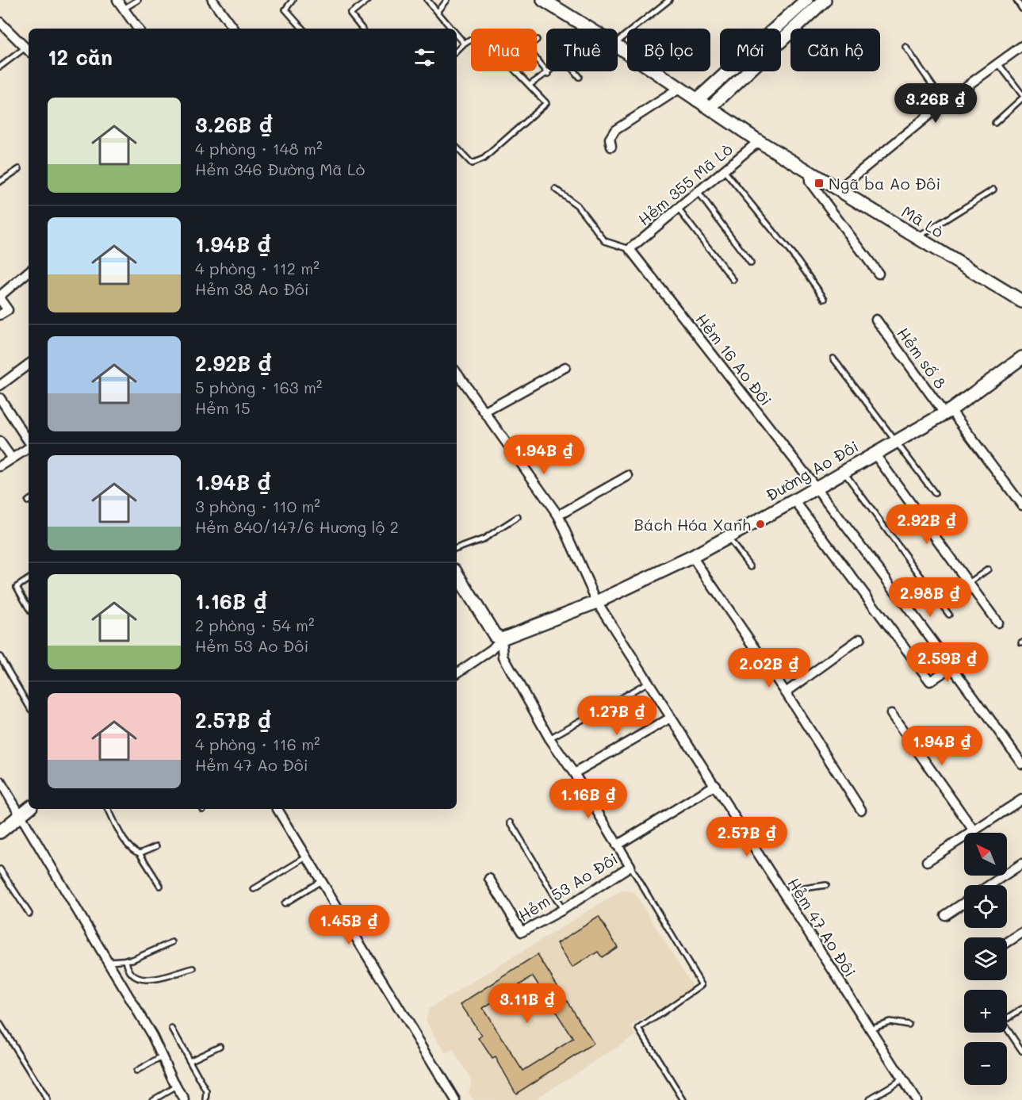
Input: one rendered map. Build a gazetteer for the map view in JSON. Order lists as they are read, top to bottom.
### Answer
{
  "streets": {
    "main road": ["Mã Lò", "Đường Ao Đôi"],
    "street": [
      "Hẻm 355 Mã Lò",
      "Hẻm số 8",
      "Hẻm 16 Ao Đôi",
      "Hẻm 53 Ao Đôi",
      "Hẻm 47 Ao Đôi"
    ]
  },
  "crossings": [
    ["Hẻm 355 Mã Lò", "Mã Lò"],
    ["Hẻm 355 Mã Lò", "Hẻm 16 Ao Đôi"],
    ["Hẻm số 8", "Đường Ao Đôi"],
    ["Hẻm 16 Ao Đôi", "Đường Ao Đôi"],
    ["Đường Ao Đôi", "Hẻm 53 Ao Đôi"],
    ["Đường Ao Đôi", "Hẻm 47 Ao Đôi"]
  ],
  "places": {
    "transit": ["Ngã ba Ao Đôi"],
    "other": ["Bách Hóa Xanh"]
  },
  "north": "top left",
  "page": {
    "chip": [
      "Mua",
      "Thuê",
      "Bộ lọc",
      "Mới",
      "Căn hộ"
    ],
    "heading": "12 căn",
    "price": [
      "3.26B ₫",
      "1.94B ₫",
      "2.92B ₫",
      "2.98B ₫",
      "2.59B ₫",
      "2.02B ₫",
      "1.27B ₫",
      "1.94B ₫",
      "1.16B ₫",
      "2.57B ₫",
      "1.45B ₫",
      "3.11B ₫"
    ],
    "list": [
      {
        "name": "3.26B ₫",
        "note": "4 phòng · 148 m² · Hẻm 346 Đường Mã Lò"
      },
      {
        "name": "1.94B ₫",
        "note": "4 phòng · 112 m² · Hẻm 38 Ao Đôi"
      },
      {
        "name": "2.92B ₫",
        "note": "5 phòng · 163 m² · Hẻm 15"
      },
      {
        "name": "1.94B ₫",
        "note": "3 phòng · 110 m² · Hẻm 840/147/6 Hương lộ 2"
      },
      {
        "name": "1.16B ₫",
        "note": "2 phòng · 54 m² · Hẻm 53 Ao Đôi"
      },
      {
        "name": "2.57B ₫",
        "note": "4 phòng · 116 m² · Hẻm 47 Ao Đôi"
      }
    ],
    "map_buttons": ["+", "−"]
  }
}
